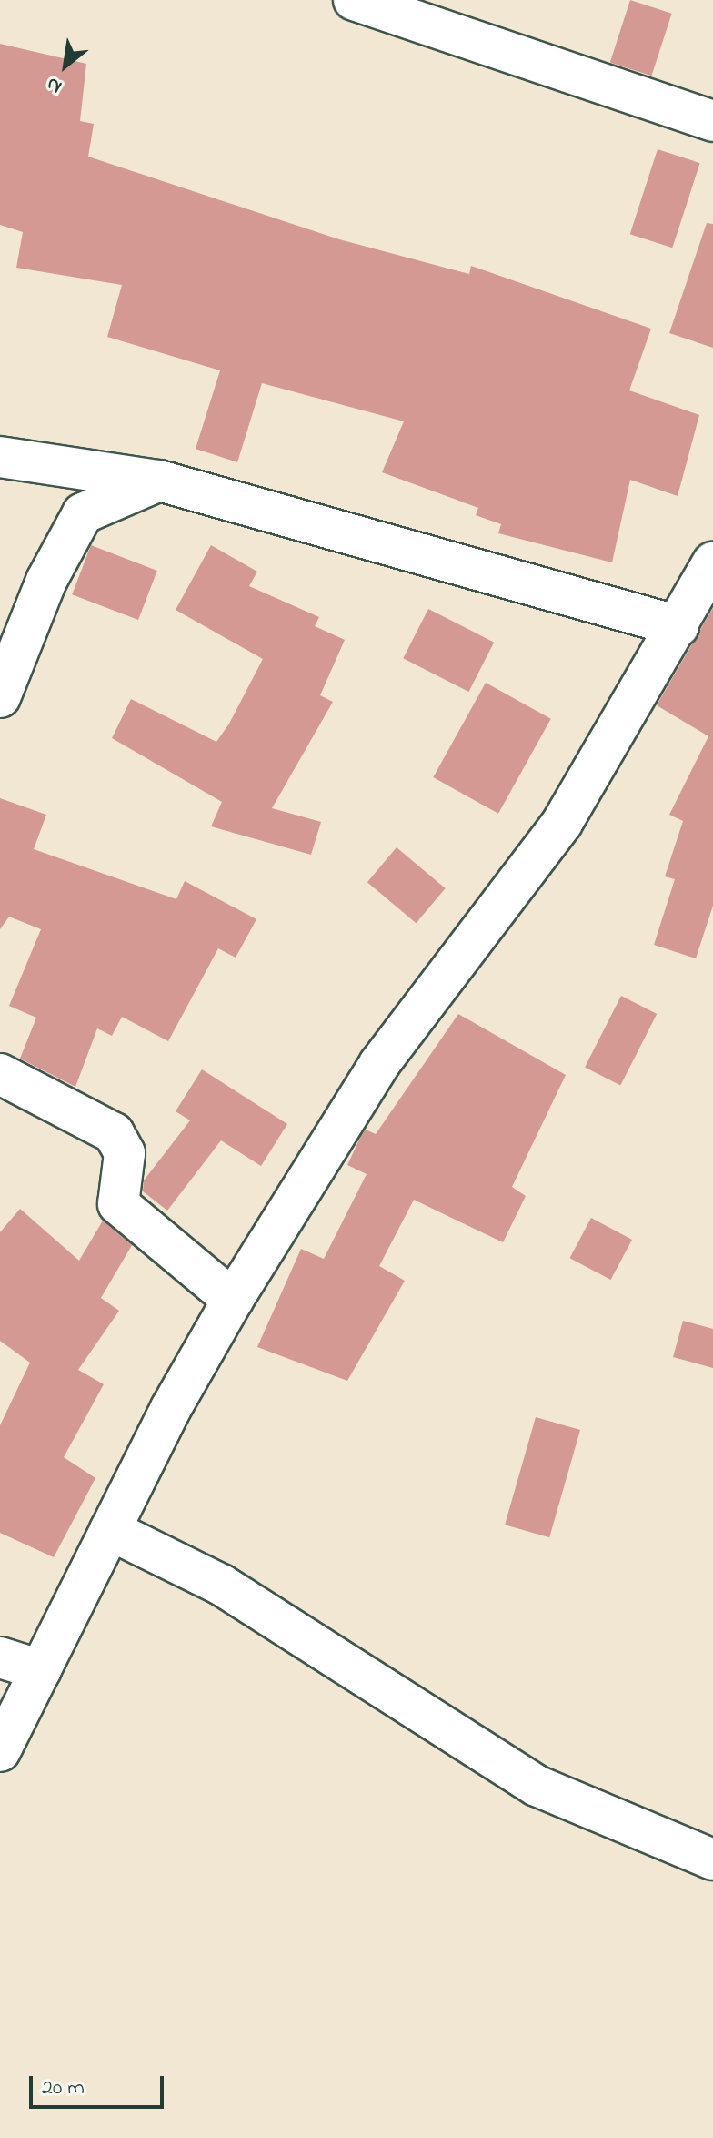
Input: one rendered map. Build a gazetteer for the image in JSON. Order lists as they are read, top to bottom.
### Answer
{
  "scale_bar": "20 m",
  "north": "bottom left"
}
